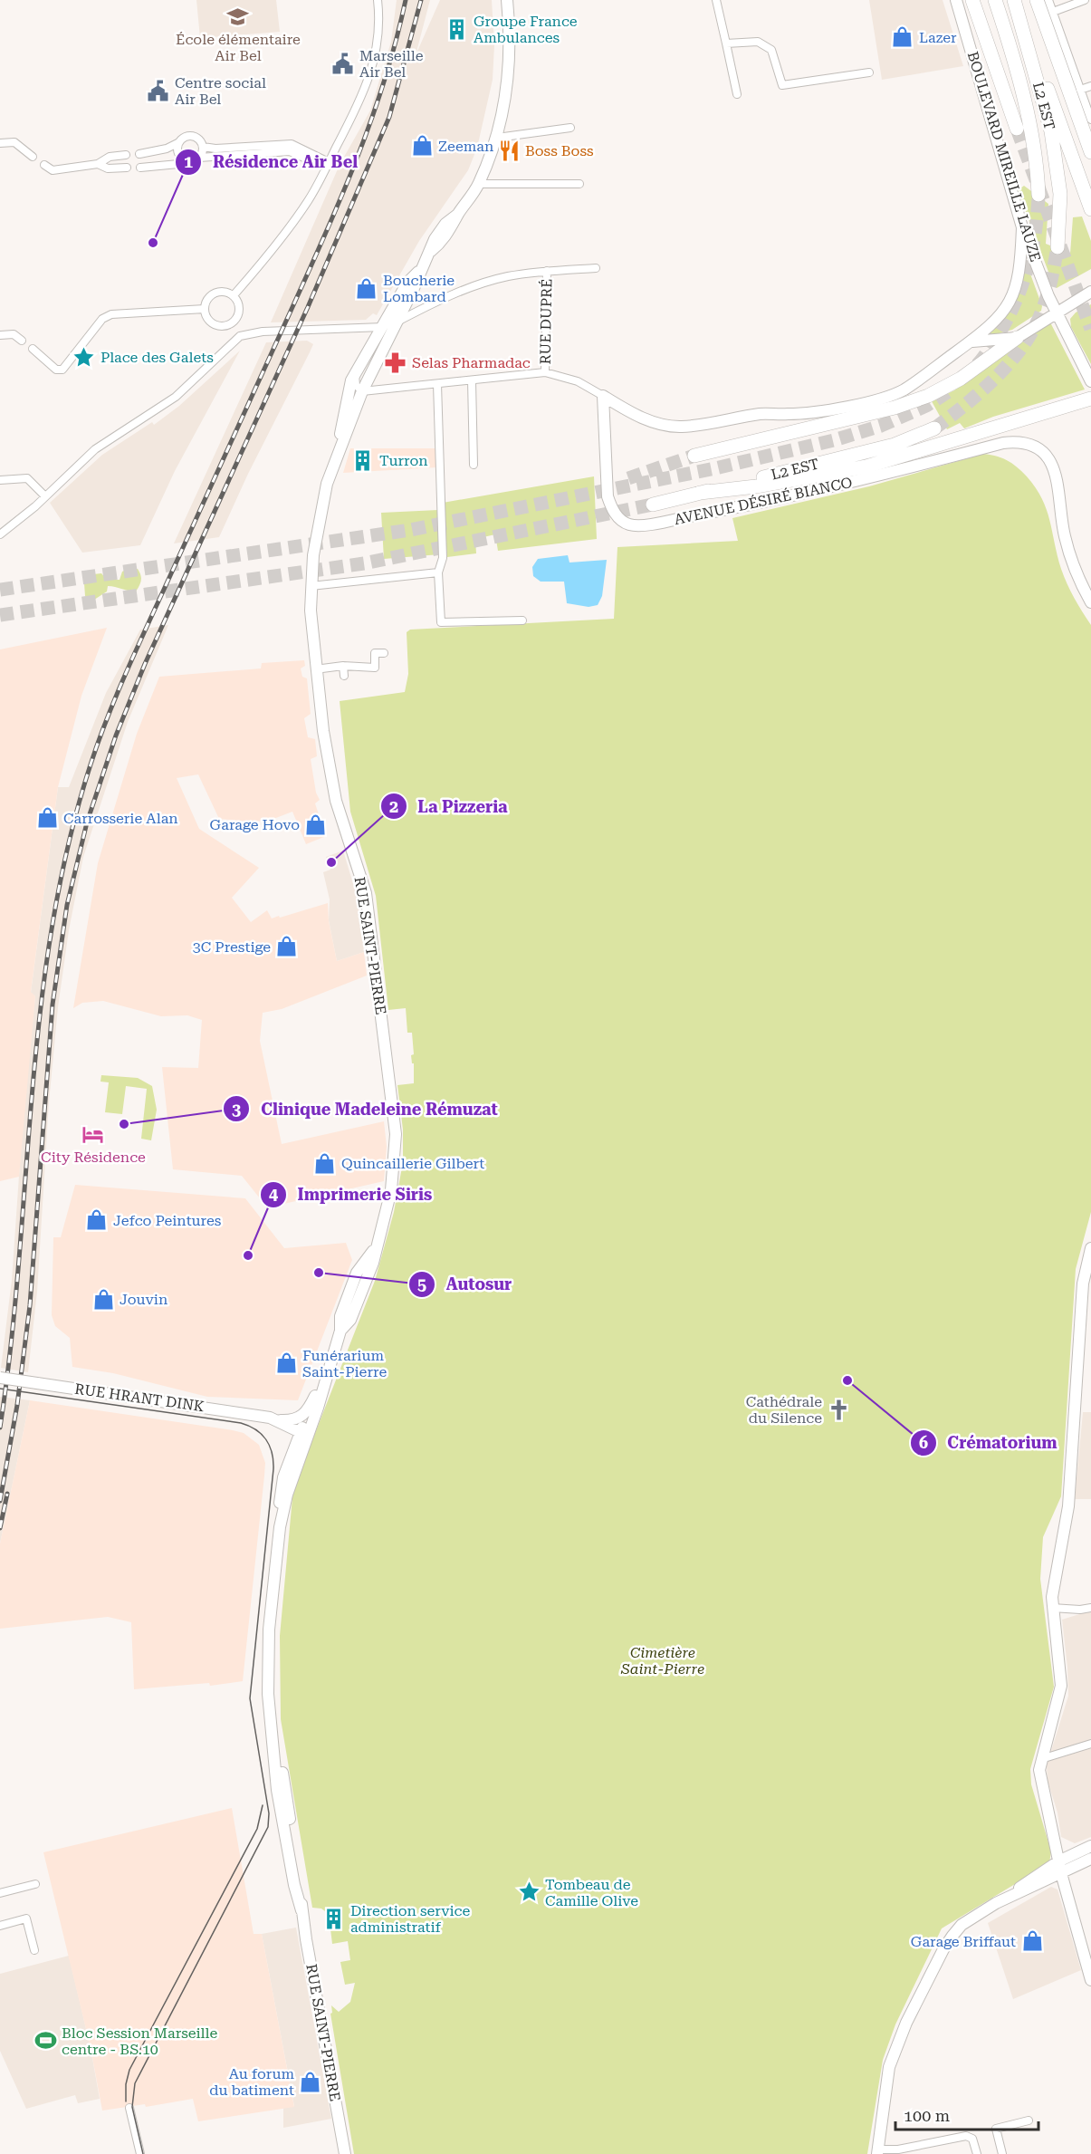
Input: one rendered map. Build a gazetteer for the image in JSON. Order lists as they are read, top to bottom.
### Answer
{
  "streets": {
    "highway": ["L2 EST"],
    "main road": [
      "BOULEVARD MIREILLE LAUZE",
      "AVENUE DÉSIRÉ BIANCO",
      "RUE SAINT-PIERRE",
      "RUE HRANT DINK"
    ],
    "street": ["RUE DUPRÉ"]
  },
  "crossings": [
    ["RUE SAINT-PIERRE", "RUE HRANT DINK"]
  ],
  "parks": ["Cimetière Saint-Pierre"],
  "places": {
    "school or university": ["École élémentaire Air Bel"],
    "building": ["Groupe France Ambulances", "Turron", "Direction service administratif"],
    "shop": [
      "Lazer",
      "Zeeman",
      "Boucherie Lombard",
      "Carrosserie Alan",
      "Garage Hovo",
      "3C Prestige",
      "Quincaillerie Gilbert",
      "Jefco Peintures",
      "Jouvin",
      "Funérarium Saint-Pierre",
      "Garage Briffaut",
      "Au forum du batiment"
    ],
    "public building": ["Marseille Air Bel", "Centre social Air Bel"],
    "restaurant": ["Boss Boss"],
    "other": [
      "Résidence Air Bel",
      "La Pizzeria",
      "Clinique Madeleine Rémuzat",
      "Imprimerie Siris",
      "Autosur",
      "Crématorium"
    ],
    "place": ["Place des Galets", "Tombeau de Camille Olive"],
    "pharmacy": ["Selas Pharmadac"],
    "hotel": ["City Résidence"],
    "church": ["Cathédrale du Silence"],
    "sports": ["Bloc Session Marseille centre - BS.10"]
  },
  "scale_bar": "100 m"
}
